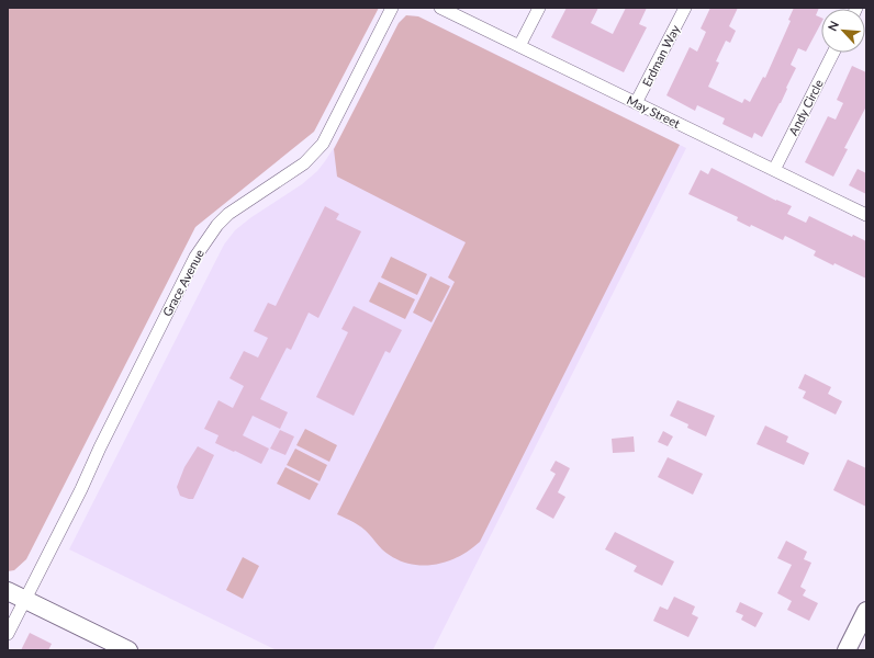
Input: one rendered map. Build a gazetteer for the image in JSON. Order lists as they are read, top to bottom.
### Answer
{
  "streets": {
    "street": [
      "Erdman Way",
      "Andy Circle",
      "May Street",
      "Grace Avenue"
    ]
  },
  "crossings": [
    ["Erdman Way", "May Street"],
    ["Andy Circle", "May Street"]
  ],
  "north": "top left"
}
